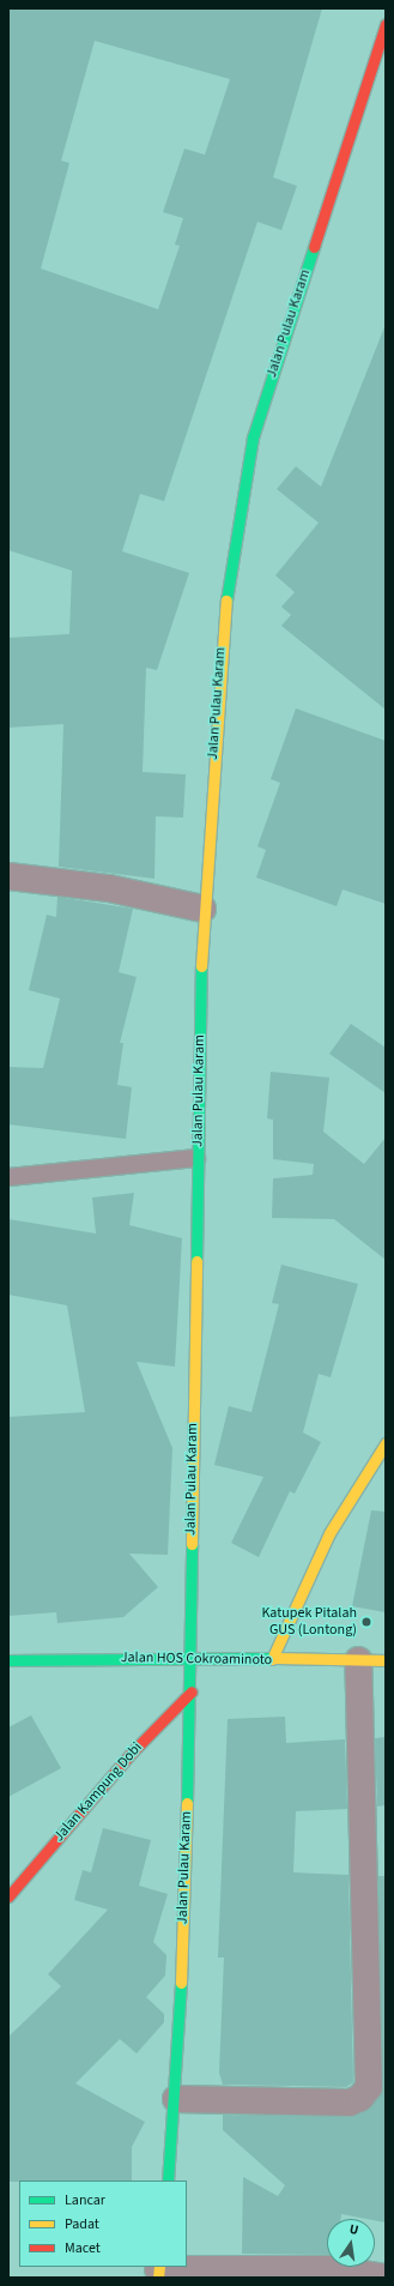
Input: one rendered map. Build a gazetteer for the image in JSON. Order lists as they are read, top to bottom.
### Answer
{
  "streets": {
    "street": ["Jalan Pulau Karam", "Jalan HOS Cokroaminoto", "Jalan Kampung Dobi"]
  },
  "crossings": [
    ["Jalan Pulau Karam", "Jalan HOS Cokroaminoto"],
    ["Jalan Pulau Karam", "Jalan Kampung Dobi"]
  ],
  "places": ["Katupek Pitalah GUS (Lontong)"],
  "legend": ["Lancar", "Padat", "Macet"],
  "north": "top"
}
